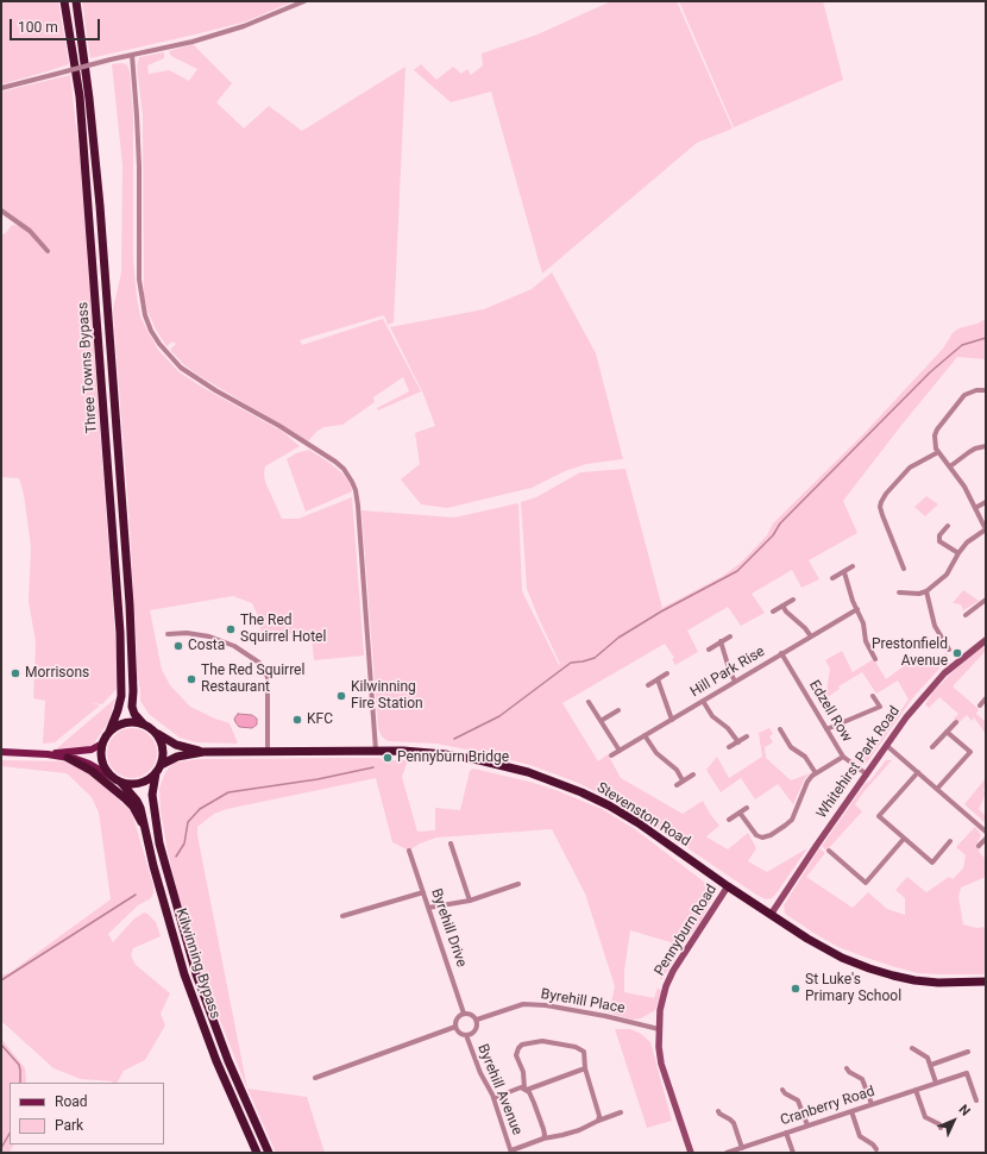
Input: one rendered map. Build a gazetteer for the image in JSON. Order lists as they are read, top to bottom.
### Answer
{
  "streets": {
    "highway": ["Three Towns Bypass", "Stevenston Road", "Kilwinning Bypass"],
    "street": [
      "Hill Park Rise",
      "Edzell Row",
      "Whitehirst Park Road",
      "Byrehill Drive",
      "Pennyburn Road",
      "Byrehill Place",
      "Byrehill Avenue",
      "Cranberry Road"
    ]
  },
  "crossings": [
    ["Three Towns Bypass", "Kilwinning Bypass"],
    ["Hill Park Rise", "Edzell Row"],
    ["Edzell Row", "Whitehirst Park Road"],
    ["Whitehirst Park Road", "Stevenston Road"],
    ["Stevenston Road", "Pennyburn Road"],
    ["Byrehill Drive", "Byrehill Place"],
    ["Byrehill Drive", "Byrehill Avenue"],
    ["Pennyburn Road", "Byrehill Place"],
    ["Byrehill Place", "Byrehill Avenue"]
  ],
  "places": [
    "The Red Squirrel Hotel",
    "Costa",
    "Prestonfield Avenue",
    "Morrisons",
    "The Red Squirrel Restaurant",
    "Kilwinning Fire Station",
    "KFC",
    "Pennyburn Bridge",
    "St Luke's Primary School"
  ],
  "legend": ["Road", "Park"],
  "scale_bar": "100 m",
  "north": "top right"
}
